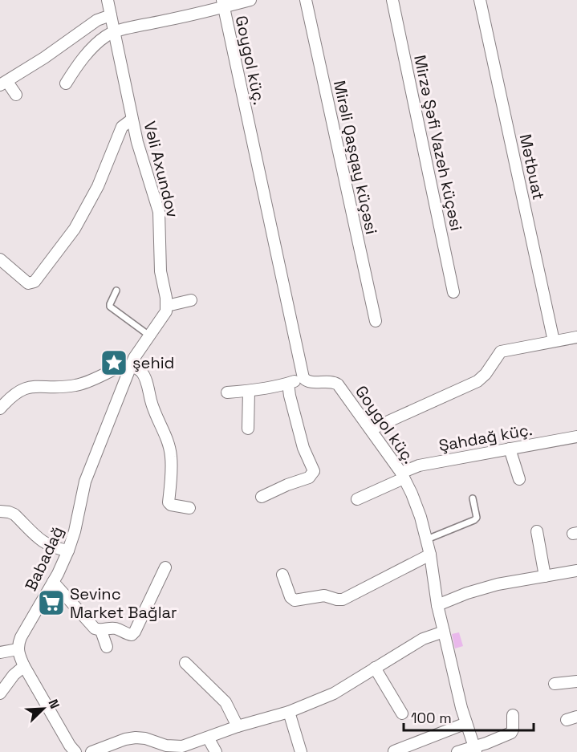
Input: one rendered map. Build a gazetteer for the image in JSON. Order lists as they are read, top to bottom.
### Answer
{
  "streets": {
    "street": [
      "Goygol küç.",
      "Mirzə Şəfi Vazeh küçəsi",
      "Mirəli Qaşqay küçəsi",
      "Mətbuat",
      "Vəli Axundov",
      "Şahdağ küç.",
      "Babadağ"
    ]
  },
  "crossings": [
    ["Goygol küç.", "Şahdağ küç."]
  ],
  "places": {
    "place": ["şehid"],
    "supermarket": ["Sevinc Market Bağlar"]
  },
  "scale_bar": "100 m",
  "north": "top right"
}
